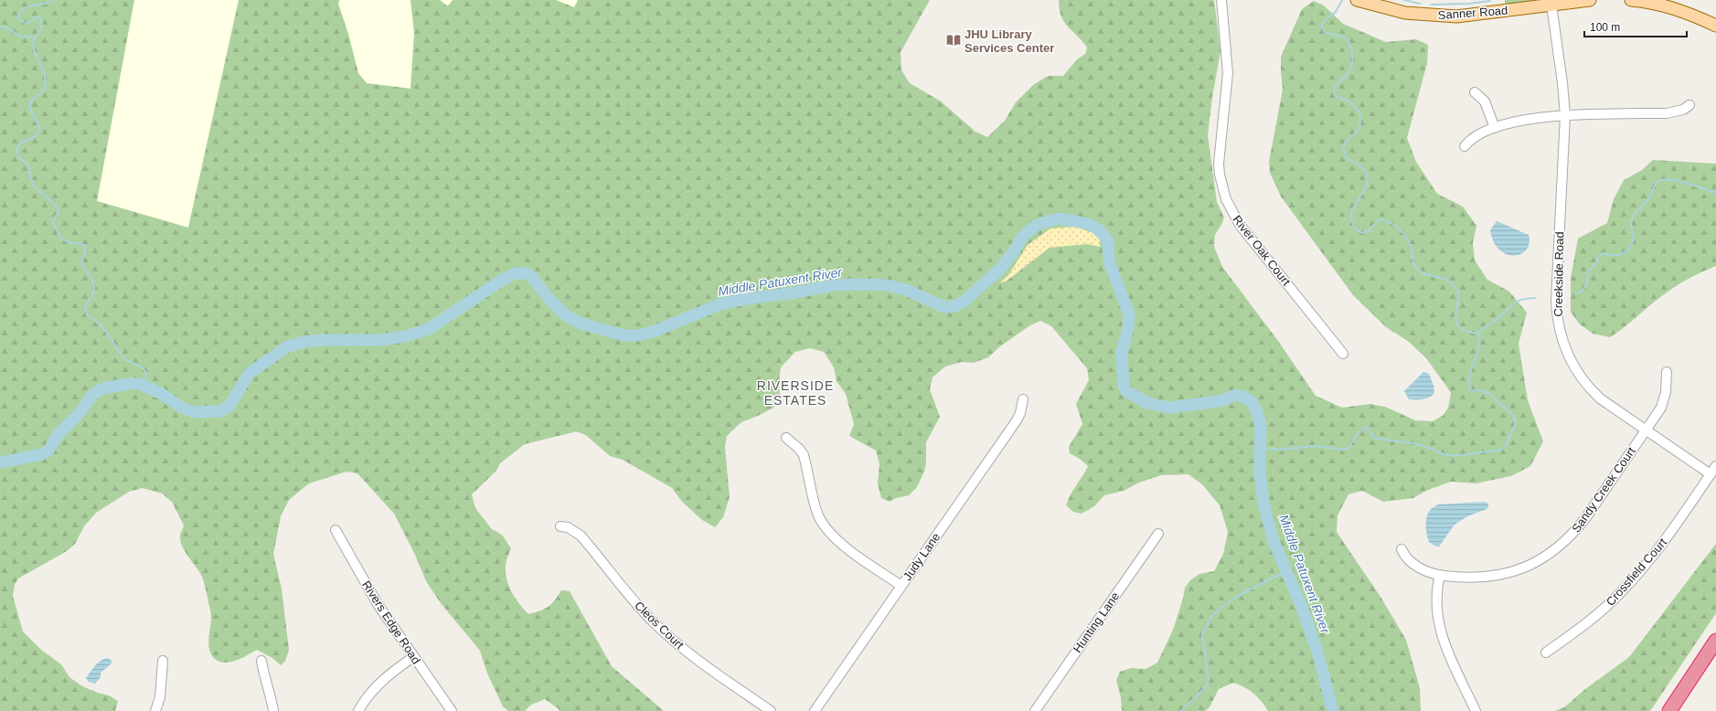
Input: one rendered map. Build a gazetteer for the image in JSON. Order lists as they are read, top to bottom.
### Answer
{
  "streets": {
    "main road": ["Sanner Road"],
    "street": [
      "River Oak Court",
      "Creekside Road",
      "Sandy Creek Court",
      "Judy Lane",
      "Crossfield Court",
      "Rivers Edge Road",
      "Hunting Lane",
      "Cleos Court"
    ]
  },
  "crossings": [
    ["Sanner Road", "Creekside Road"],
    ["Creekside Road", "Sandy Creek Court"],
    ["Creekside Road", "Crossfield Court"]
  ],
  "districts": ["RIVERSIDE ESTATES"],
  "water": ["Middle Patuxent River"],
  "places": {
    "library": ["JHU Library Services Center"]
  },
  "scale_bar": "100 m"
}
